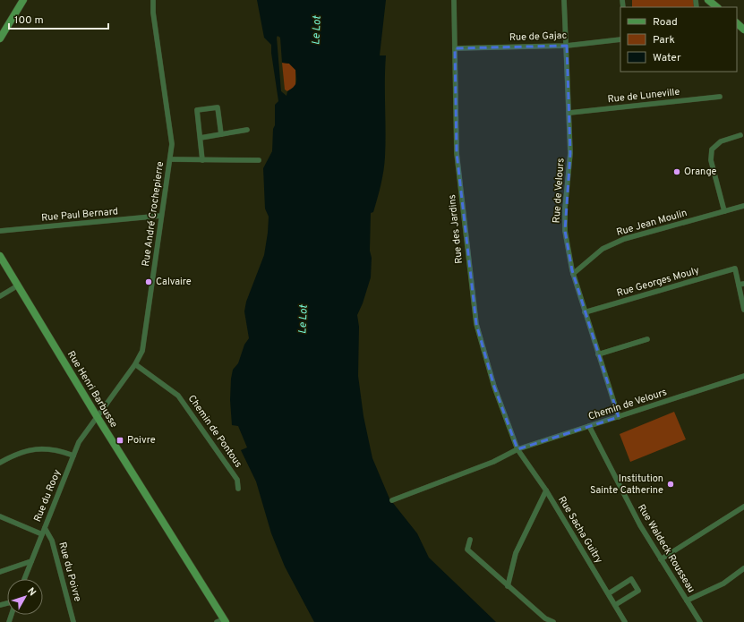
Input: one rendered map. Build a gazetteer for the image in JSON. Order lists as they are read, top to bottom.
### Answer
{
  "streets": {
    "main road": ["Rue Henri Barbusse"],
    "street": [
      "Rue de Gajac",
      "Rue de Luneville",
      "Rue de Velours",
      "Rue André Crochepierre",
      "Rue Paul Bernard",
      "Rue Jean Moulin",
      "Rue des Jardins",
      "Rue Georges Mouly",
      "Chemin de Velours",
      "Chemin de Pontous",
      "Rue du Rooy",
      "Rue Sacha Guitry",
      "Rue Waldeck Rousseau",
      "Rue du Poivre"
    ]
  },
  "crossings": [
    ["Rue de Gajac", "Rue de Velours"],
    ["Rue de Gajac", "Rue des Jardins"],
    ["Rue de Luneville", "Rue de Velours"],
    ["Rue de Velours", "Rue Jean Moulin"],
    ["Rue de Velours", "Rue Georges Mouly"],
    ["Rue de Velours", "Chemin de Velours"],
    ["Rue André Crochepierre", "Rue Paul Bernard"],
    ["Rue André Crochepierre", "Rue Henri Barbusse"],
    ["Rue André Crochepierre", "Chemin de Pontous"],
    ["Rue André Crochepierre", "Rue du Rooy"],
    ["Rue des Jardins", "Chemin de Velours"],
    ["Rue des Jardins", "Rue Sacha Guitry"],
    ["Rue Henri Barbusse", "Rue du Rooy"],
    ["Chemin de Velours", "Rue Sacha Guitry"],
    ["Chemin de Velours", "Rue Waldeck Rousseau"],
    ["Rue du Rooy", "Rue du Poivre"]
  ],
  "water": ["Le Lot"],
  "places": {
    "other": ["Orange", "Calvaire", "Institution Sainte Catherine"],
    "transit": ["Poivre"]
  },
  "legend": ["Road", "Park", "Water"],
  "scale_bar": "100 m",
  "north": "top right"
}
